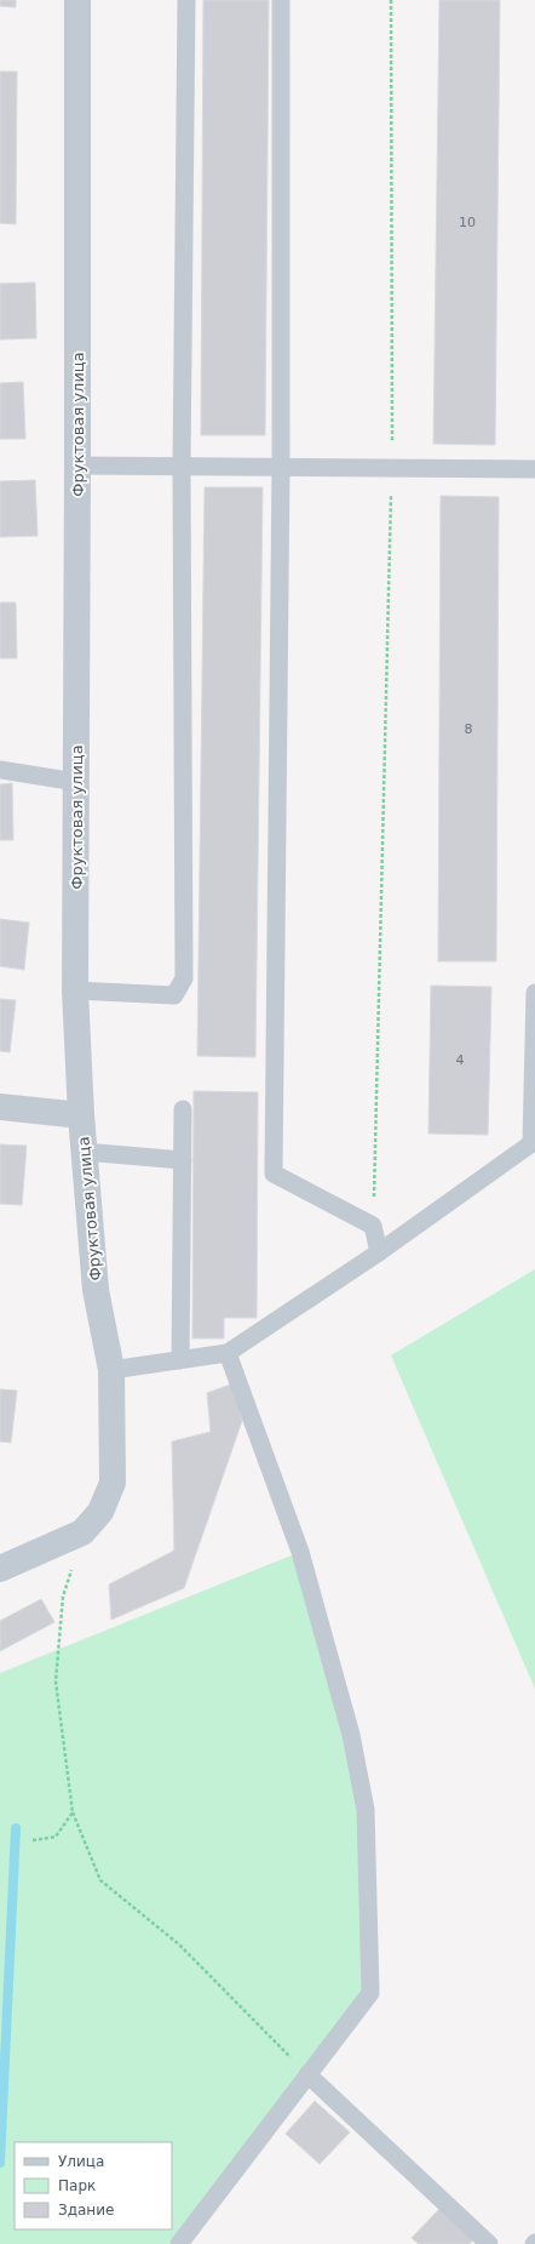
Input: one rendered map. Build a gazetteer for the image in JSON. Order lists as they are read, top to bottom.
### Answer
{
  "streets": {
    "street": ["Фруктовая улица"]
  },
  "house_numbers": ["10", "8", "4"],
  "legend": ["Улица", "Парк", "Здание"]
}
